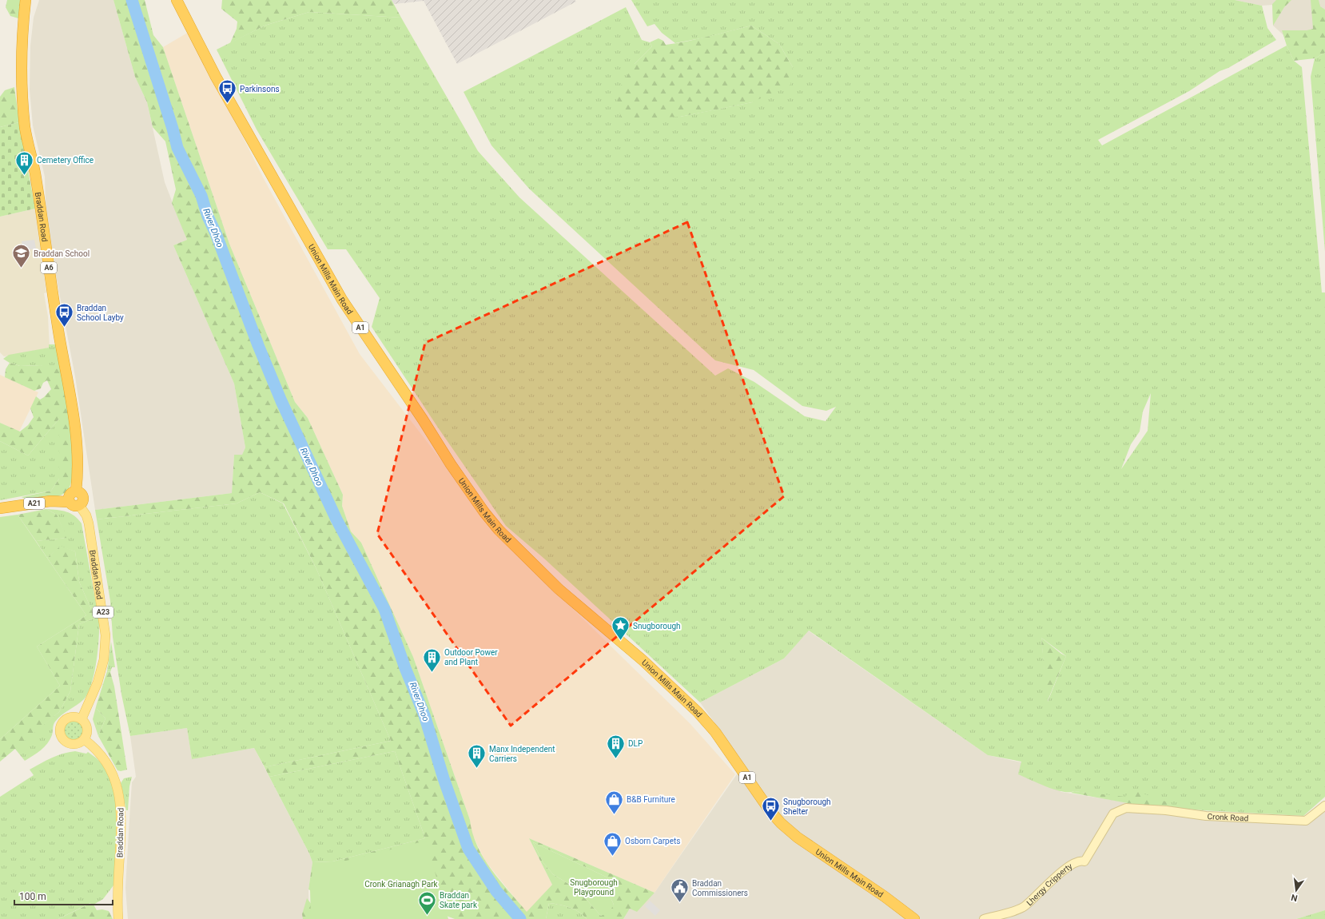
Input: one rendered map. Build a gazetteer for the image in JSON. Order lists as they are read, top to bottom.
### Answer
{
  "streets": {
    "highway": [
      "Braddan Road",
      "A6",
      "Union Mills Main Road",
      "A1",
      "A21"
    ],
    "main road": ["A23", "Cronk Road", "Lhergy Cripperty"]
  },
  "crossings": [
    ["Braddan Road", "A21"],
    ["Cronk Road", "Lhergy Cripperty"]
  ],
  "water": ["River Dhoo"],
  "parks": ["Snugborough Playground", "Cronk Grianagh Park"],
  "places": {
    "bus stop": ["Parkinsons", "Braddan School Layby", "Snugborough Shelter"],
    "building": [
      "Cemetery Office",
      "Outdoor Power and Plant",
      "DLP",
      "Manx Independent Carriers"
    ],
    "school or university": ["Braddan School"],
    "place": ["Snugborough"],
    "shop": ["B&B Furniture", "Osborn Carpets"],
    "public building": ["Braddan Commissioners"],
    "sports": ["Braddan Skate park"]
  },
  "scale_bar": "100 m",
  "north": "bottom"
}
